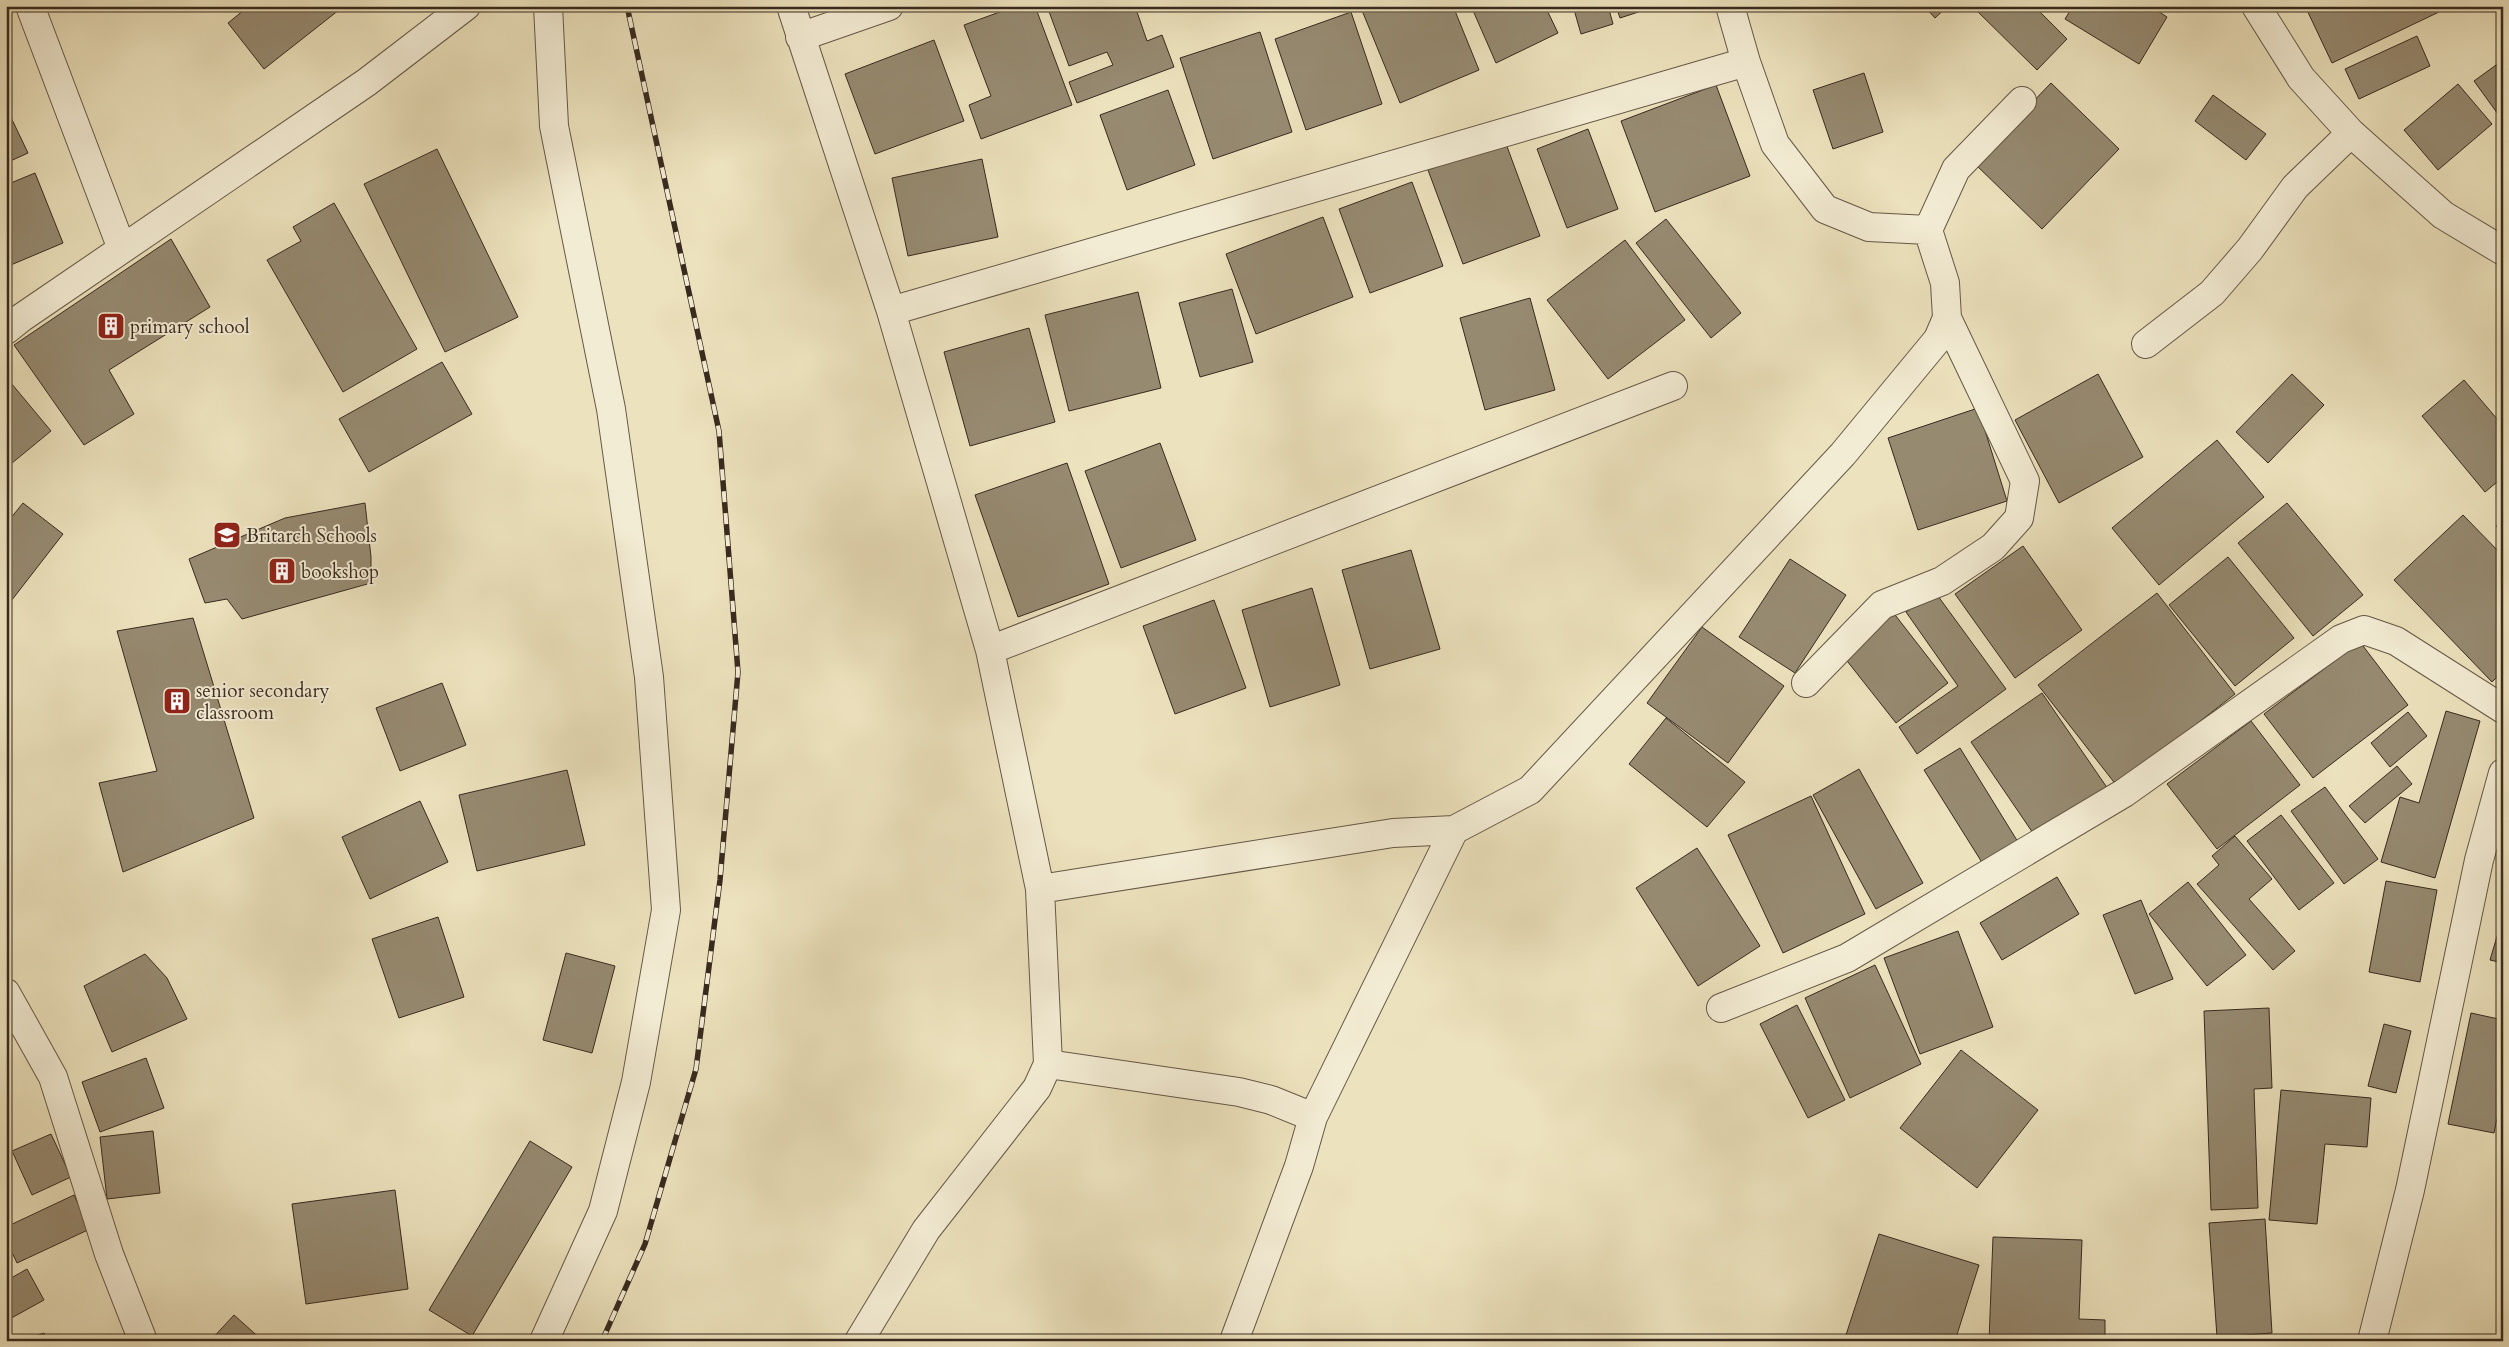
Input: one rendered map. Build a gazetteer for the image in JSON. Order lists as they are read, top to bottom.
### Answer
{
  "places": {
    "building": ["primary school", "bookshop", "senior secondary classroom"],
    "school or university": ["Britarch Schools"]
  }
}
